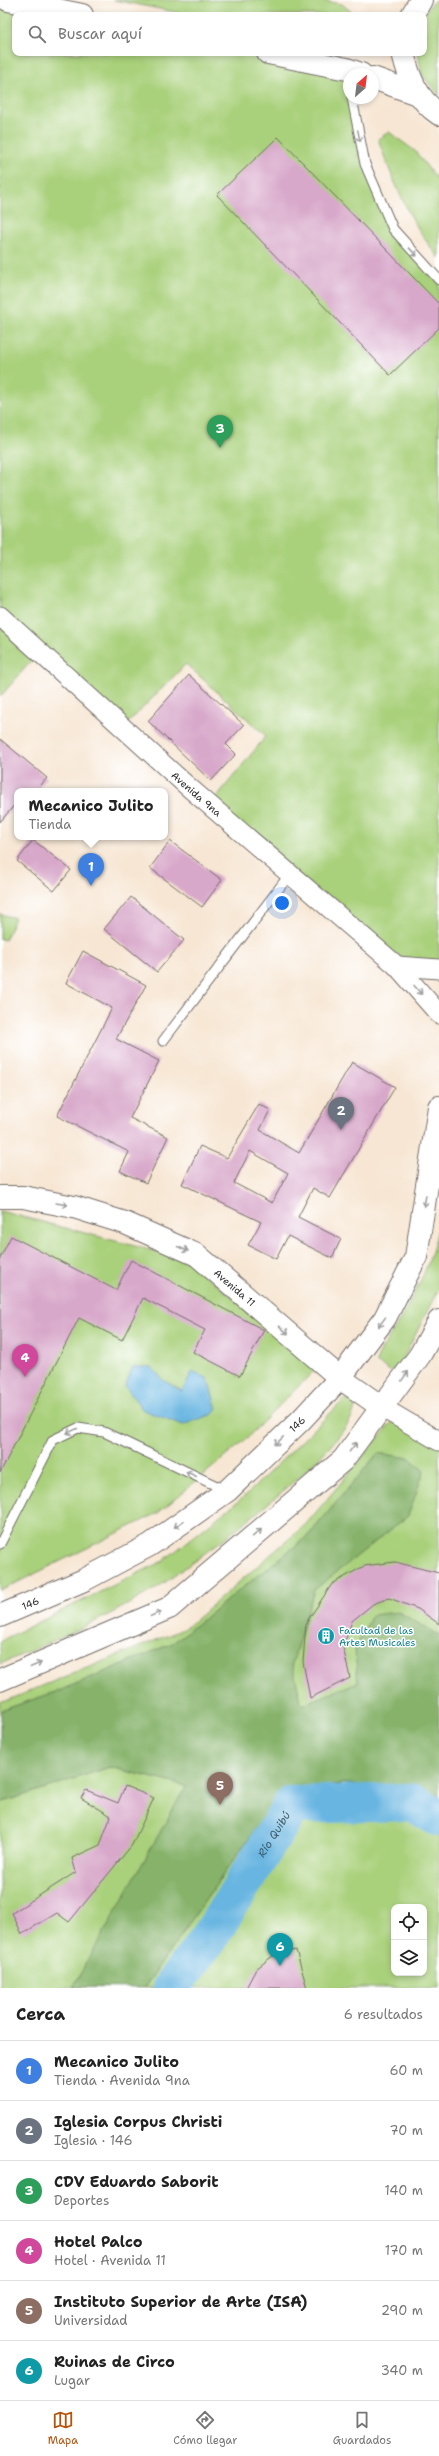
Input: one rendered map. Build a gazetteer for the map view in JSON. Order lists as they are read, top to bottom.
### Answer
{
  "streets": {
    "main road": ["Avenida 11", "146"],
    "street": ["Avenida 9na"]
  },
  "crossings": [
    ["Avenida 11", "146"]
  ],
  "one_way": ["Avenida 11"],
  "water": ["Río Quibú"],
  "places": {
    "building": ["Facultad de las Artes Musicales"]
  },
  "north": "top right",
  "page": {
    "search": "Buscar aquí",
    "pins": [
      "3",
      "1",
      "2",
      "4",
      "5",
      "6"
    ],
    "popup": ["Mecanico Julito", "Tienda"],
    "heading": ["Cerca", "6 resultados"],
    "list": [
      {
        "mark": "1",
        "name": "Mecanico Julito",
        "note": "Tienda · Avenida 9na",
        "value": "60 m"
      },
      {
        "mark": "2",
        "name": "Iglesia Corpus Christi",
        "note": "Iglesia · 146",
        "value": "70 m"
      },
      {
        "mark": "3",
        "name": "CDV Eduardo Saborit",
        "note": "Deportes",
        "value": "140 m"
      },
      {
        "mark": "4",
        "name": "Hotel Palco",
        "note": "Hotel · Avenida 11",
        "value": "170 m"
      },
      {
        "mark": "5",
        "name": "Instituto Superior de Arte (ISA)",
        "note": "Universidad",
        "value": "290 m"
      },
      {
        "mark": "6",
        "name": "Ruinas de Circo",
        "note": "Lugar",
        "value": "340 m"
      }
    ],
    "nav": ["Mapa", "Cómo llegar", "Guardados"]
  }
}
